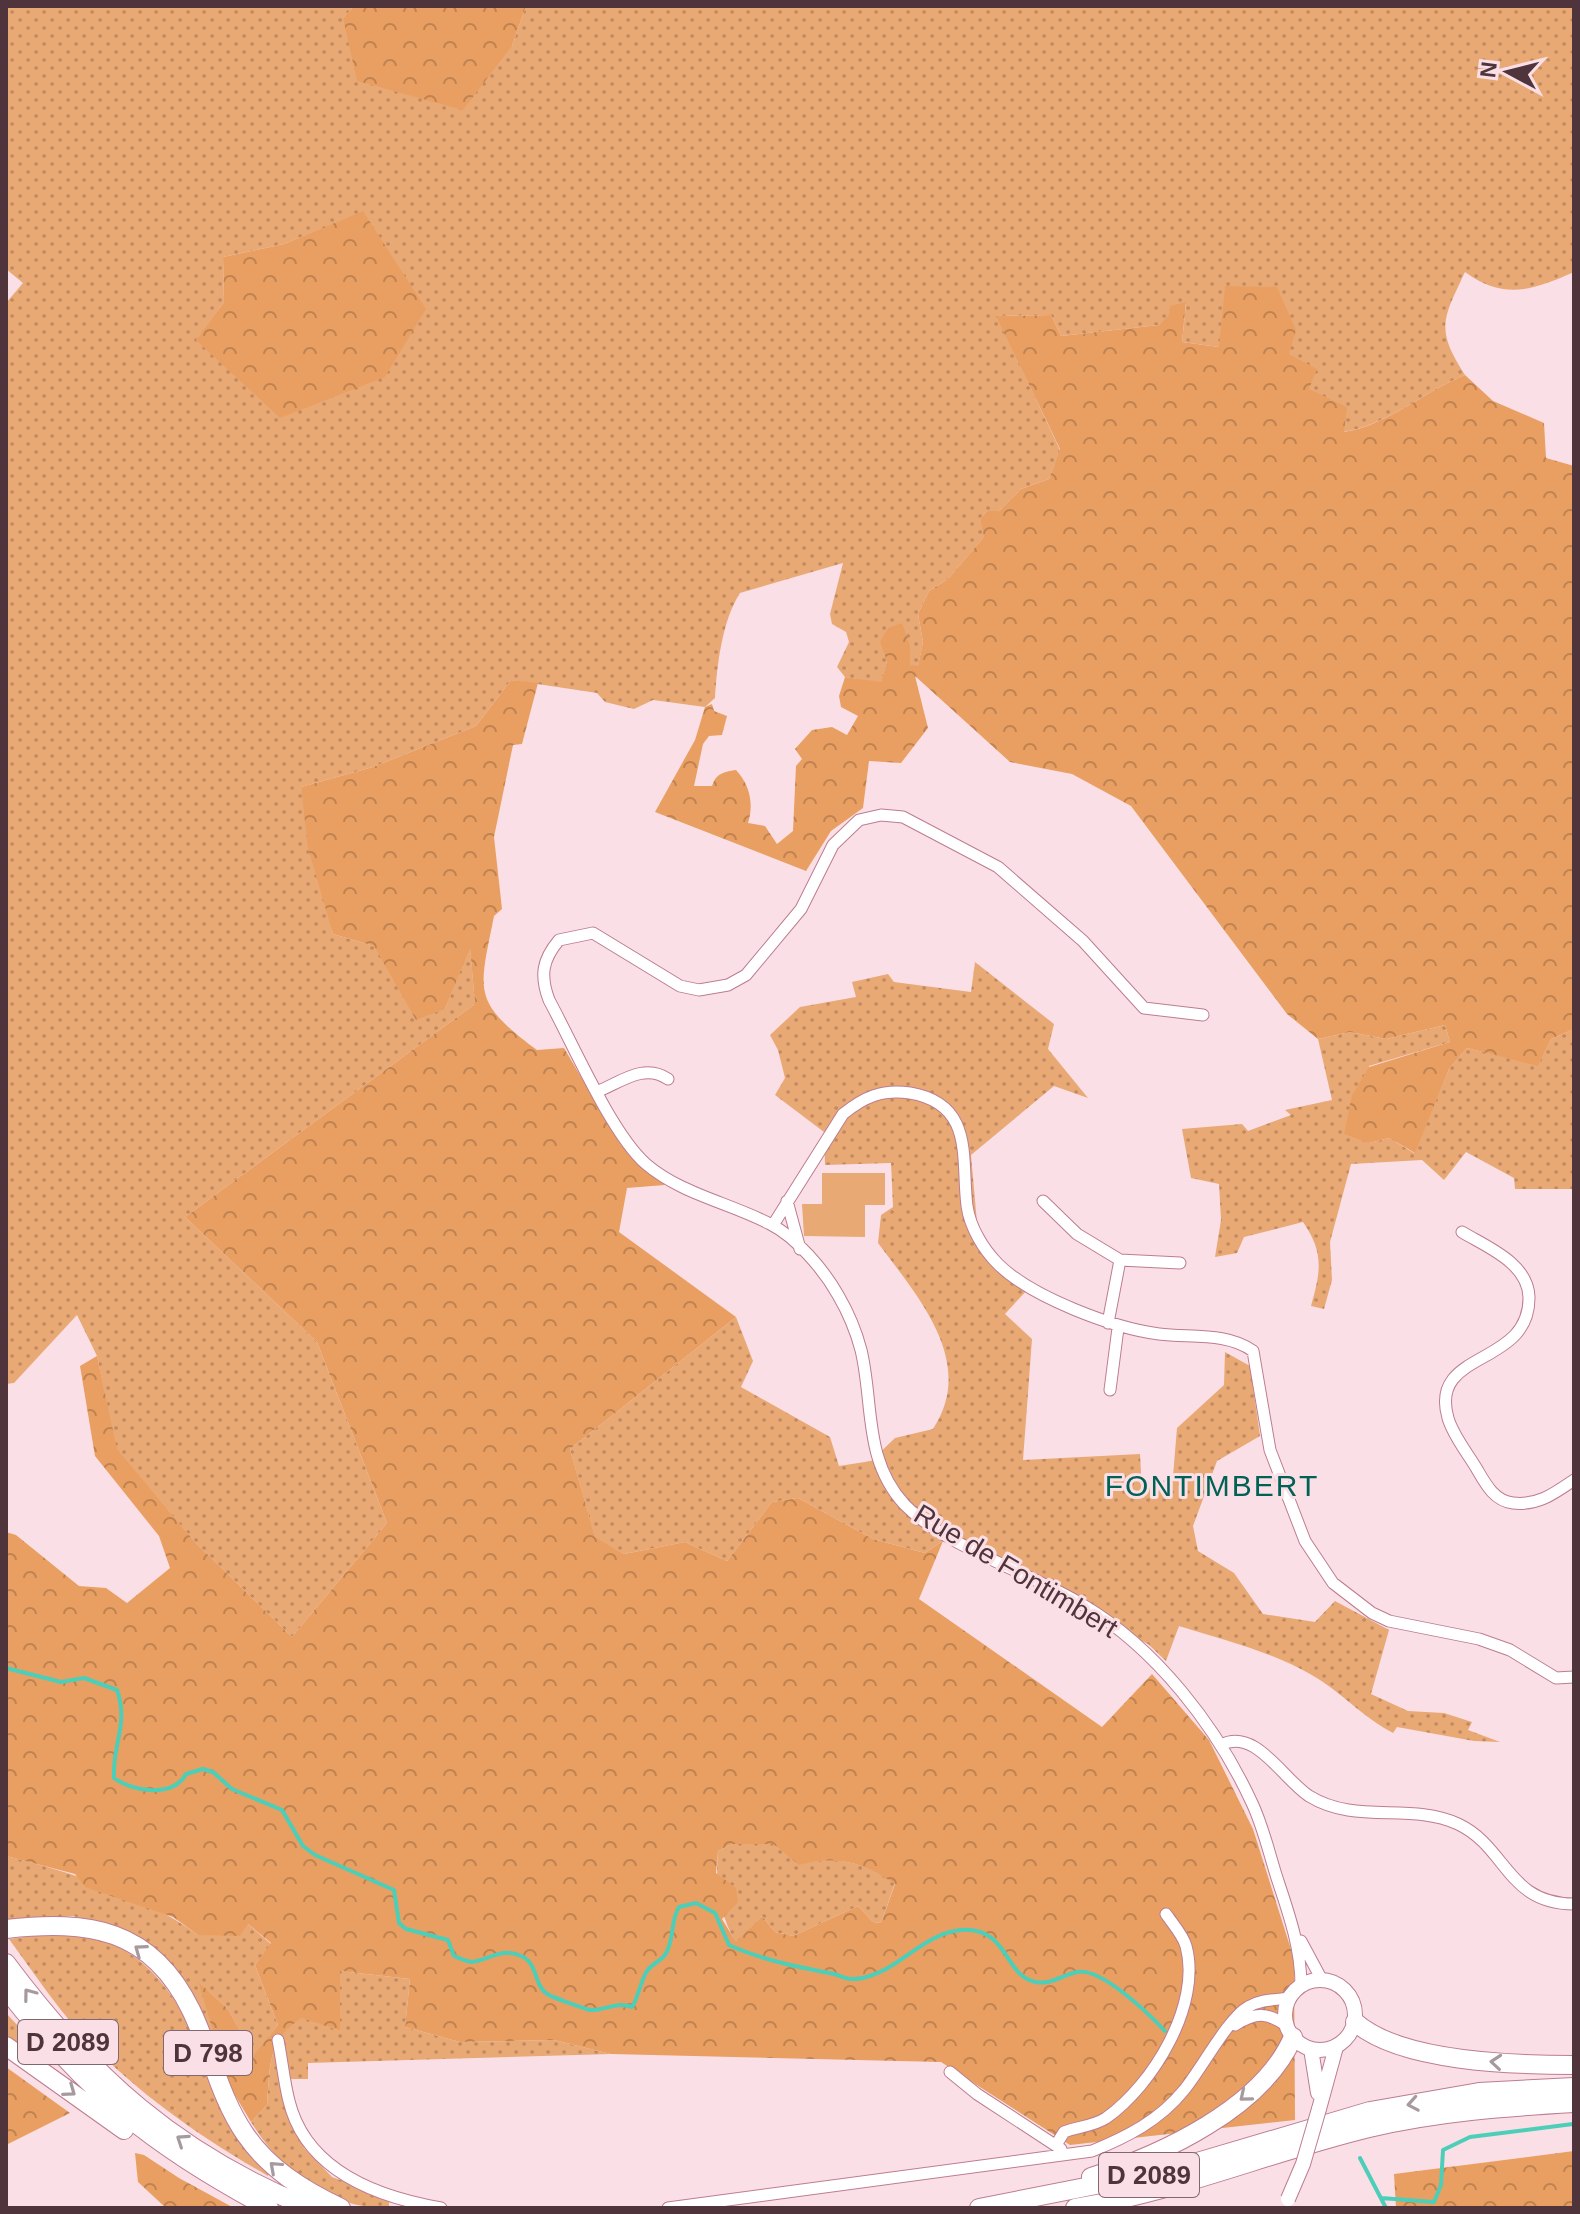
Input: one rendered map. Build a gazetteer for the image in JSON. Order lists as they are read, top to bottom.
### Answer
{
  "streets": {
    "highway": ["D 2089", "D 798"],
    "street": ["Rue de Fontimbert"]
  },
  "districts": ["FONTIMBERT"],
  "north": "left"
}
